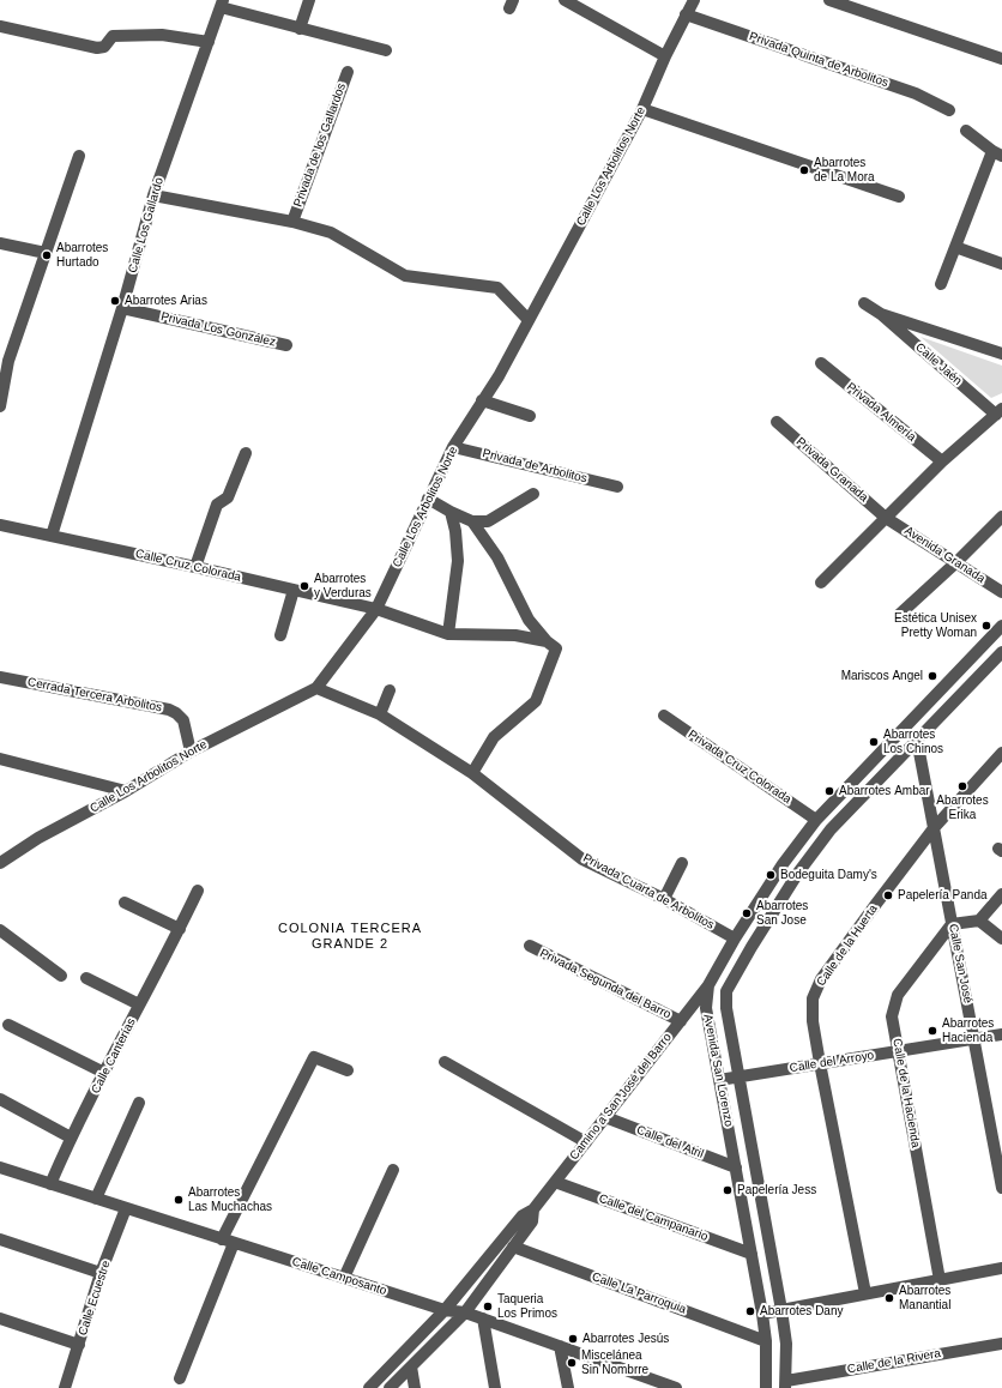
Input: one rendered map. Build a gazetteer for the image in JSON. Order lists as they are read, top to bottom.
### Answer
{
  "streets": {
    "street": [
      "Privada Quinta de Arbolitos",
      "Privada de los Gallardos",
      "Calle Los Arbolitos Norte",
      "Calle Los Gallardo",
      "Privada Los González",
      "Calle Jaén",
      "Privada Almería",
      "Privada de Arbolitos",
      "Privada Granada",
      "Avenida Granada",
      "Calle Cruz Colorada",
      "Cerrada Tercera Arbolitos",
      "Privada Cruz Colorada",
      "Privada Cuarta de Arbolitos",
      "Calle de la Huerta",
      "Calle San José",
      "Privada Segunda del Barro",
      "Calle Canterías",
      "Calle del Arroyo",
      "Avenida San Lorenzo",
      "Calle de la Hacienda",
      "Camino a San José del Barro",
      "Calle del Atril",
      "Calle del Campanario",
      "Calle Camposanto",
      "Calle La Parroquia",
      "Calle Ecuestre",
      "Calle de la Rivera"
    ]
  },
  "crossings": [
    ["Privada Quinta de Arbolitos", "Calle Los Arbolitos Norte"],
    ["Privada de los Gallardos", "Calle Los Gallardo"],
    ["Calle Los Arbolitos Norte", "Privada de Arbolitos"],
    ["Calle Los Arbolitos Norte", "Calle Cruz Colorada"],
    ["Calle Los Arbolitos Norte", "Cerrada Tercera Arbolitos"],
    ["Calle Los Arbolitos Norte", "Privada Cuarta de Arbolitos"],
    ["Calle Los Gallardo", "Privada Los González"],
    ["Calle Los Gallardo", "Calle Cruz Colorada"],
    ["Privada Granada", "Avenida Granada"],
    ["Privada Cruz Colorada", "Avenida San Lorenzo"],
    ["Privada Cuarta de Arbolitos", "Avenida San Lorenzo"],
    ["Calle de la Huerta", "Calle San José"],
    ["Calle de la Huerta", "Calle del Arroyo"],
    ["Calle San José", "Calle del Arroyo"],
    ["Calle San José", "Calle de la Hacienda"],
    ["Privada Segunda del Barro", "Camino a San José del Barro"],
    ["Calle Canterías", "Calle Camposanto"],
    ["Calle del Arroyo", "Avenida San Lorenzo"],
    ["Calle del Arroyo", "Calle de la Hacienda"],
    ["Avenida San Lorenzo", "Camino a San José del Barro"],
    ["Avenida San Lorenzo", "Calle del Atril"],
    ["Avenida San Lorenzo", "Calle del Campanario"],
    ["Avenida San Lorenzo", "Calle La Parroquia"],
    ["Avenida San Lorenzo", "Calle de la Rivera"],
    ["Camino a San José del Barro", "Calle del Atril"],
    ["Camino a San José del Barro", "Calle del Campanario"],
    ["Camino a San José del Barro", "Calle Camposanto"],
    ["Camino a San José del Barro", "Calle La Parroquia"],
    ["Calle Camposanto", "Calle Ecuestre"]
  ],
  "districts": ["COLONIA TERCERA GRANDE 2"],
  "places": [
    "Abarrotes de La Mora",
    "Abarrotes Hurtado",
    "Abarrotes Arias",
    "Abarrotes y Verduras",
    "Estética Unisex Pretty Woman",
    "Mariscos Angel",
    "Abarrotes Los Chinos",
    "Abarrotes Erika",
    "Abarrotes Ambar",
    "Bodeguita Damy's",
    "Papelería Panda",
    "Abarrotes San Jose",
    "Abarrotes Hacienda",
    "Papelería Jess",
    "Abarrotes Las Muchachas",
    "Abarrotes Manantial",
    "Taqueria Los Primos",
    "Abarrotes Dany",
    "Abarrotes Jesús",
    "Miscelánea Sin Nombrre"
  ]
}
